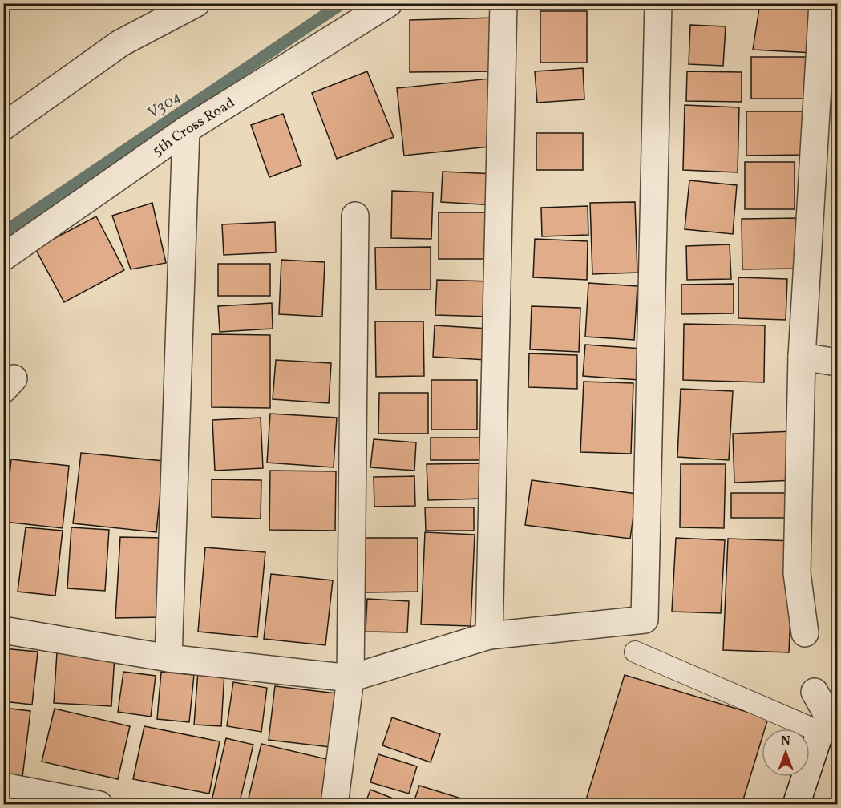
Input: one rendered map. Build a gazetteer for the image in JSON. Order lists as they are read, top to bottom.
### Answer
{
  "streets": {
    "street": ["5th Cross Road"]
  },
  "water": ["V304"],
  "north": "top"
}
